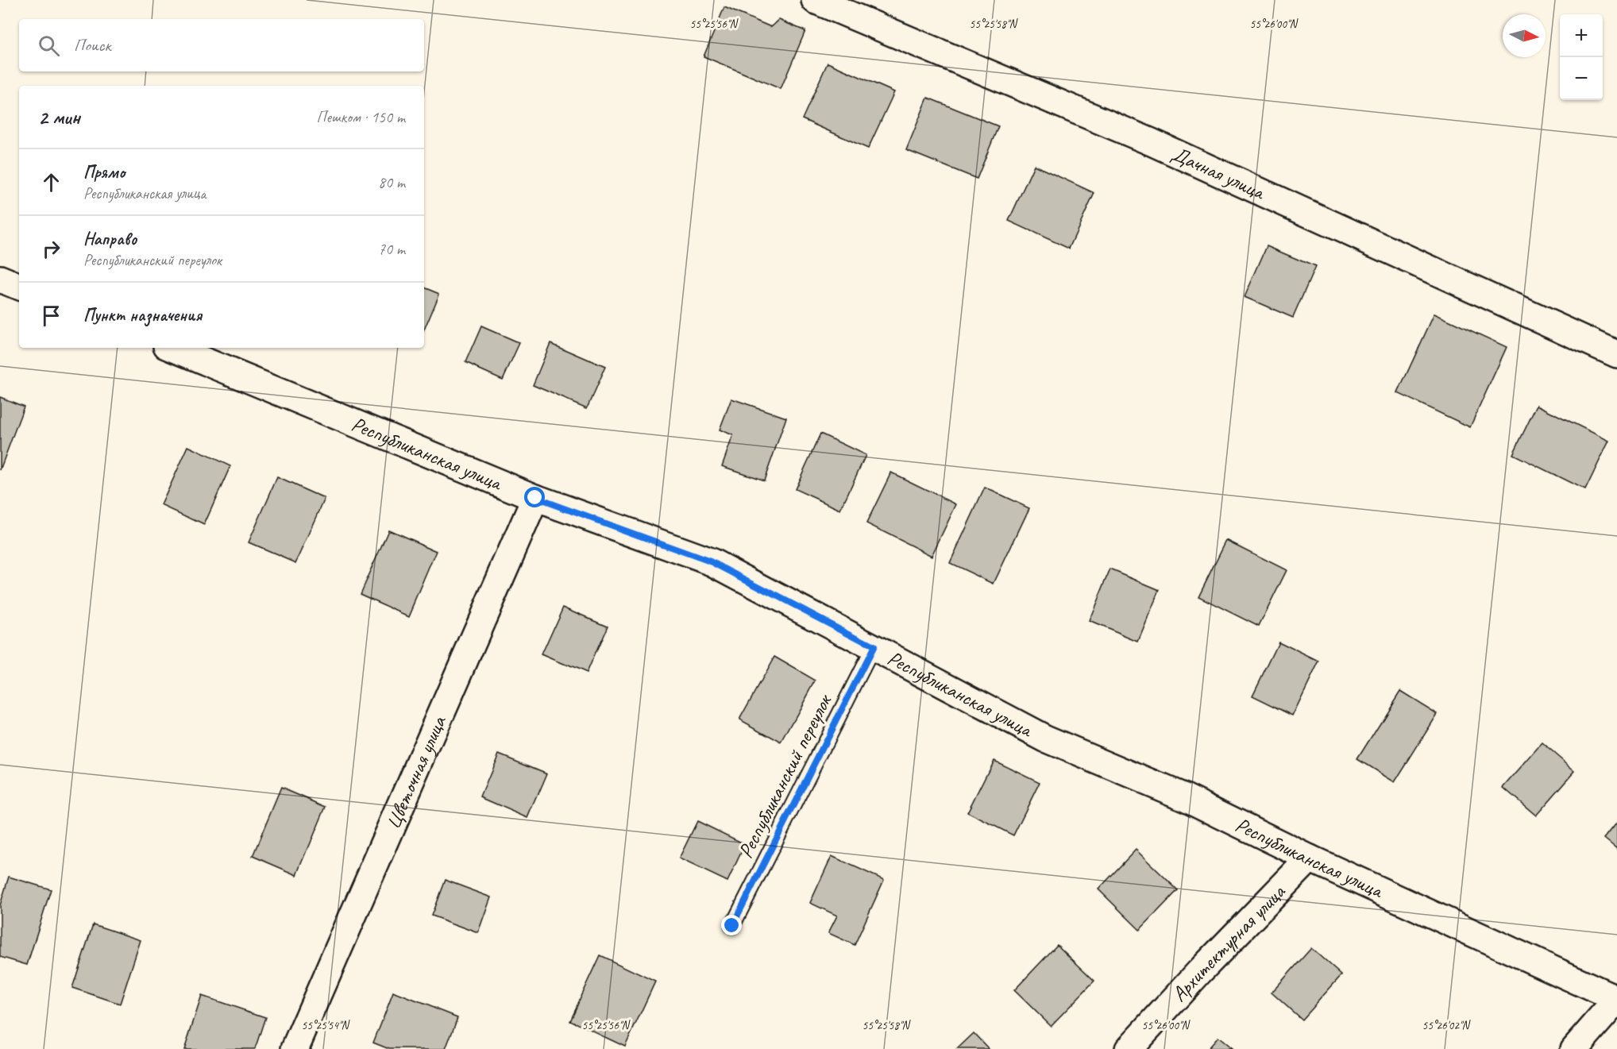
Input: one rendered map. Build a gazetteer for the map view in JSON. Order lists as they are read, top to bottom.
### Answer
{
  "streets": {
    "street": [
      "Дачная улица",
      "Республиканская улица",
      "Цветочная улица",
      "Архитектурная улица"
    ],
    "lane": ["Республиканский переулок"]
  },
  "crossings": [
    ["Республиканская улица", "Цветочная улица"],
    ["Республиканская улица", "Республиканский переулок"],
    ["Республиканская улица", "Архитектурная улица"]
  ],
  "north": "right",
  "page": {
    "map_buttons": ["+", "−"],
    "search": "Поиск",
    "heading": ["2 мин", "Пешком · 150 m"],
    "list": [
      ["Прямо", "Республиканская улица", "80 m"],
      ["Направо", "Республиканский переулок", "70 m"],
      "Пункт назначения"
    ]
  },
  "coordinates": [
    "55°25'56\"N",
    "55°25'58\"N",
    "55°26'00\"N",
    "55°25'54\"N",
    "55°26'02\"N"
  ]
}
